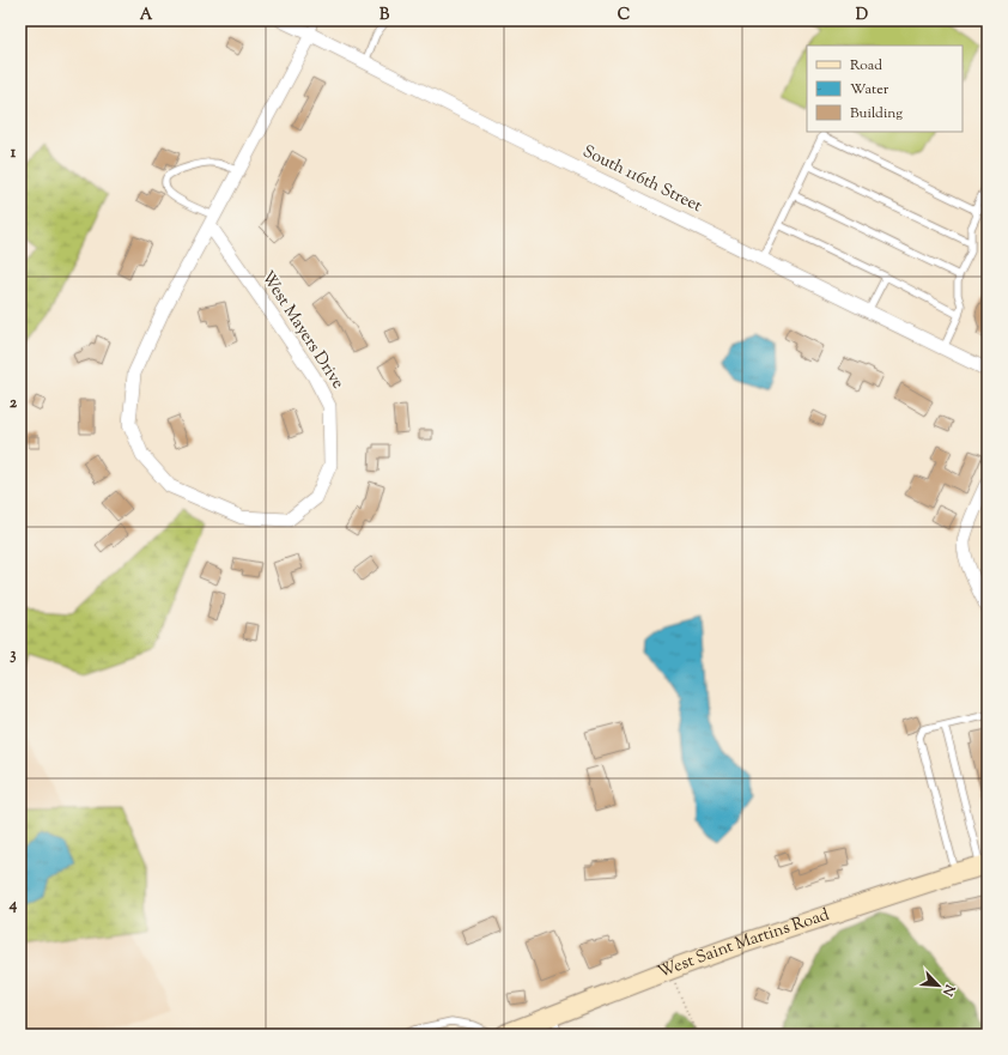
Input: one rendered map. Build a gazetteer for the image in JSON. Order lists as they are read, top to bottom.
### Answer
{
  "streets": {
    "street": ["South 116th Street", "West Mayers Drive", "West Saint Martins Road"]
  },
  "crossings": [
    ["South 116th Street", "West Mayers Drive"]
  ],
  "legend": ["Road", "Water", "Building"],
  "north": "bottom right",
  "grid": {
    "columns": [
      "A",
      "B",
      "C",
      "D"
    ],
    "rows": [
      "1",
      "2",
      "3",
      "4"
    ]
  }
}
